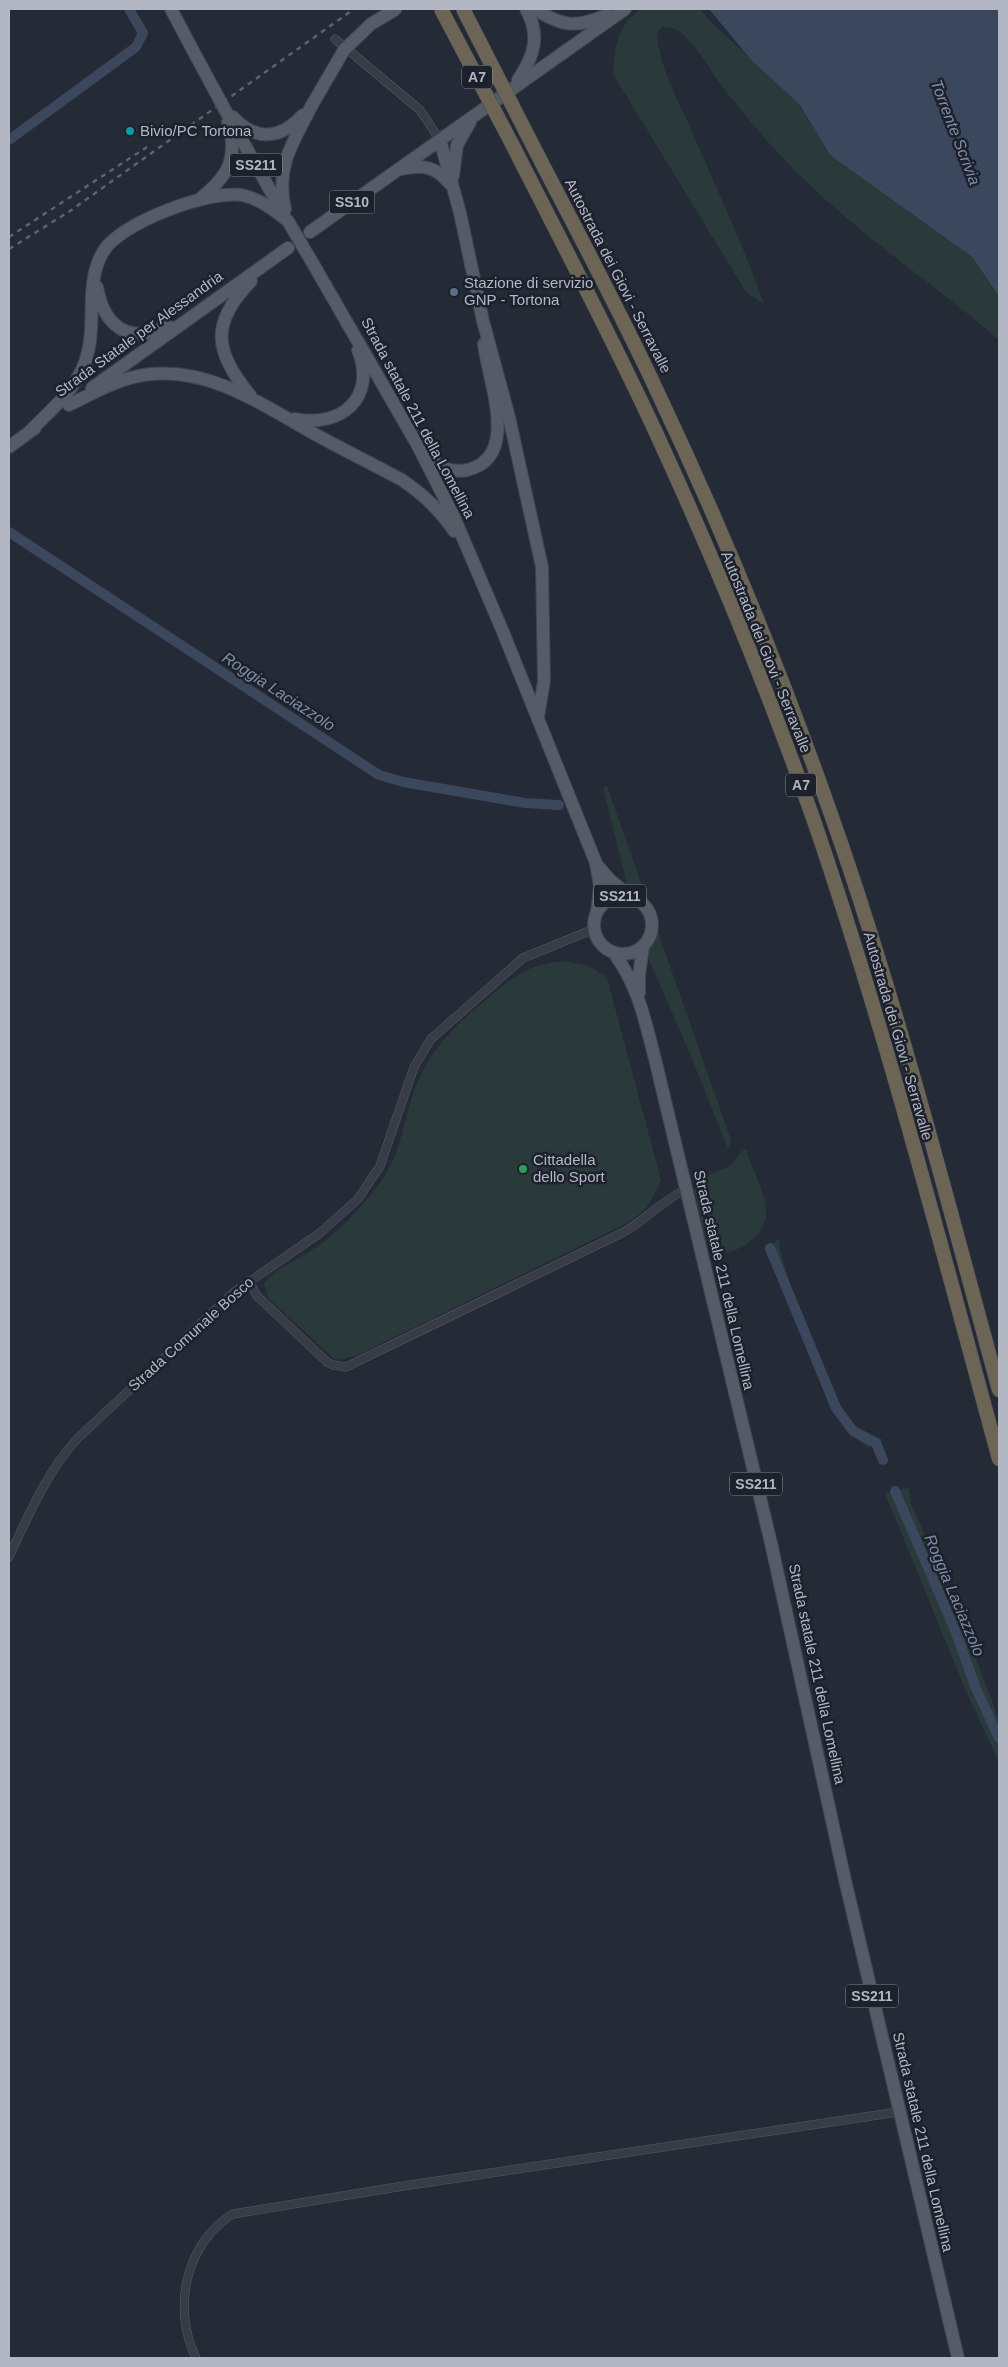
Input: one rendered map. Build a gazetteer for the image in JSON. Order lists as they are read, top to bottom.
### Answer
{
  "streets": {
    "highway": ["A7", "Autostrada dei Giovi - Serravalle"],
    "main road": [
      "SS211",
      "SS10",
      "Strada Statale per Alessandria",
      "Strada statale 211 della Lomellina"
    ],
    "street": ["Strada Comunale Bosco"]
  },
  "crossings": [
    ["SS211", "Strada statale 211 della Lomellina"],
    ["SS211", "Strada Comunale Bosco"],
    ["Strada statale 211 della Lomellina", "Strada Comunale Bosco"]
  ],
  "water": ["Torrente Scrivia", "Roggia Laciazzolo"],
  "places": ["Bivio/PC Tortona", "Stazione di servizio GNP - Tortona", "Cittadella dello Sport"]
}
